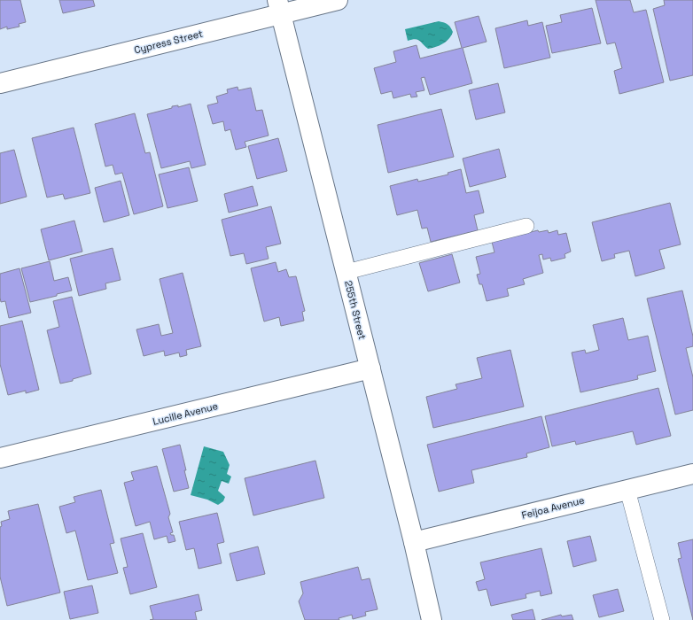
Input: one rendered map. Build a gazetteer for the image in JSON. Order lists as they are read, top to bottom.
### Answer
{
  "streets": {
    "street": [
      "Cypress Street",
      "255th Street",
      "Lucille Avenue",
      "Feijoa Avenue"
    ]
  },
  "crossings": [
    ["Cypress Street", "255th Street"],
    ["255th Street", "Lucille Avenue"],
    ["255th Street", "Feijoa Avenue"]
  ]
}
